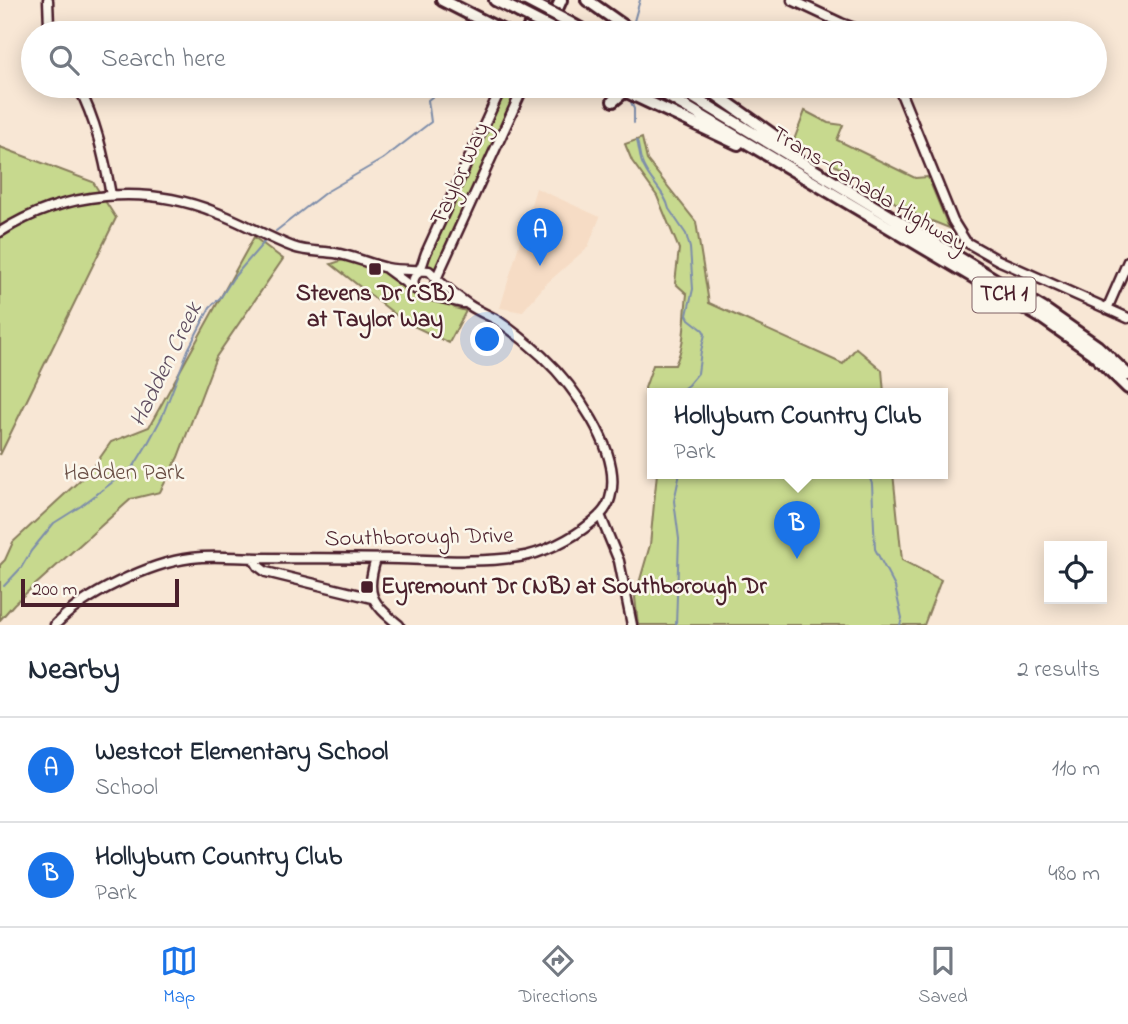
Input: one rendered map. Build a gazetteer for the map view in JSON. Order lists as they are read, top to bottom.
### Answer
{
  "streets": {
    "highway": ["Trans-Canada Highway", "TCH 1"],
    "street": ["Taylor Way", "Southborough Drive"]
  },
  "water": ["Hadden Creek"],
  "parks": ["Hadden Park"],
  "places": {
    "transit": ["Stevens Dr (SB) at Taylor Way", "Eyremount Dr (NB) at Southborough Dr"]
  },
  "scale_bar": "200 m",
  "page": {
    "search": "Search here",
    "pins": ["A", "B"],
    "popup": ["Hollyburn Country Club", "Park"],
    "scale": "200 m",
    "heading": ["Nearby", "2 results"],
    "list": [
      {
        "mark": "A",
        "name": "Westcot Elementary School",
        "note": "School",
        "value": "110 m"
      },
      {
        "mark": "B",
        "name": "Hollyburn Country Club",
        "note": "Park",
        "value": "480 m"
      }
    ],
    "nav": ["Map", "Directions", "Saved"]
  }
}
